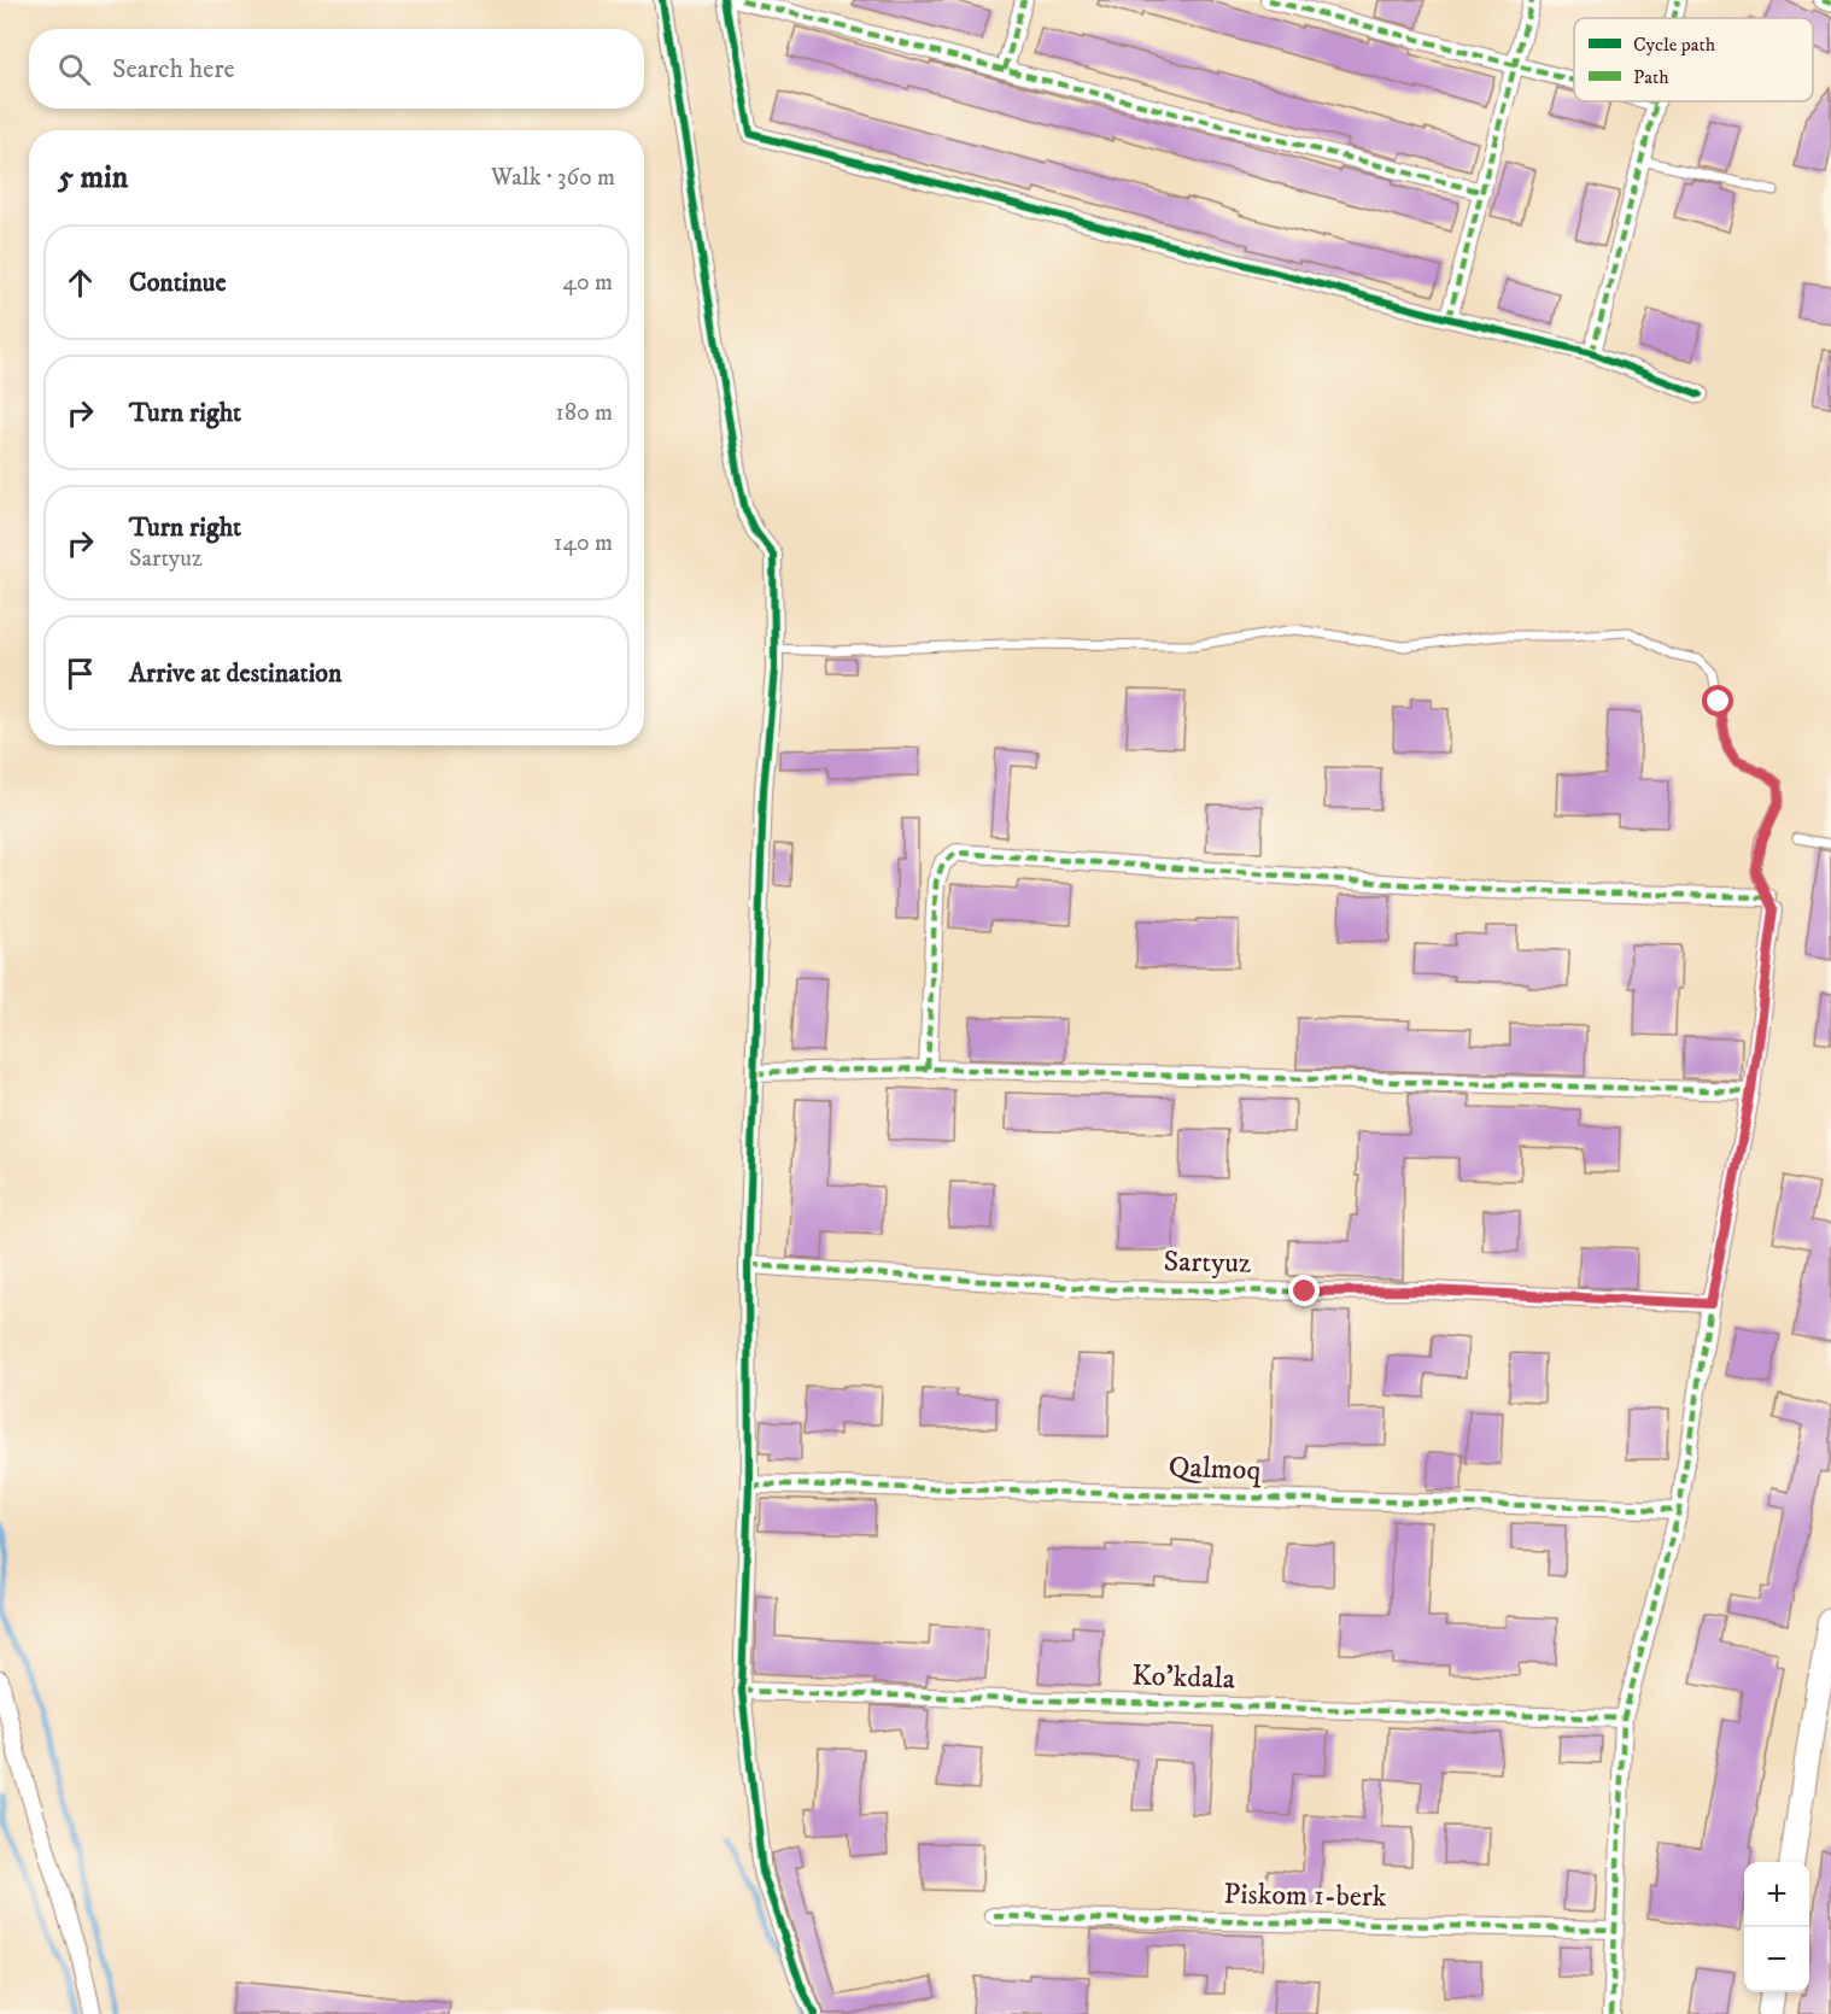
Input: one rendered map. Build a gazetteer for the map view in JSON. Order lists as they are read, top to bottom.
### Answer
{
  "streets": {
    "street": [
      "Sartyuz",
      "Qalmoq",
      "Ko'kdala",
      "Piskom 1-berk"
    ]
  },
  "legend": ["Cycle path", "Path"],
  "page": {
    "search": "Search here",
    "heading": ["5 min", "Walk · 360 m"],
    "list": [
      ["Continue", "40 m"],
      ["Turn right", "180 m"],
      ["Turn right", "Sartyuz", "140 m"],
      "Arrive at destination"
    ],
    "map_buttons": ["+", "−"]
  }
}
